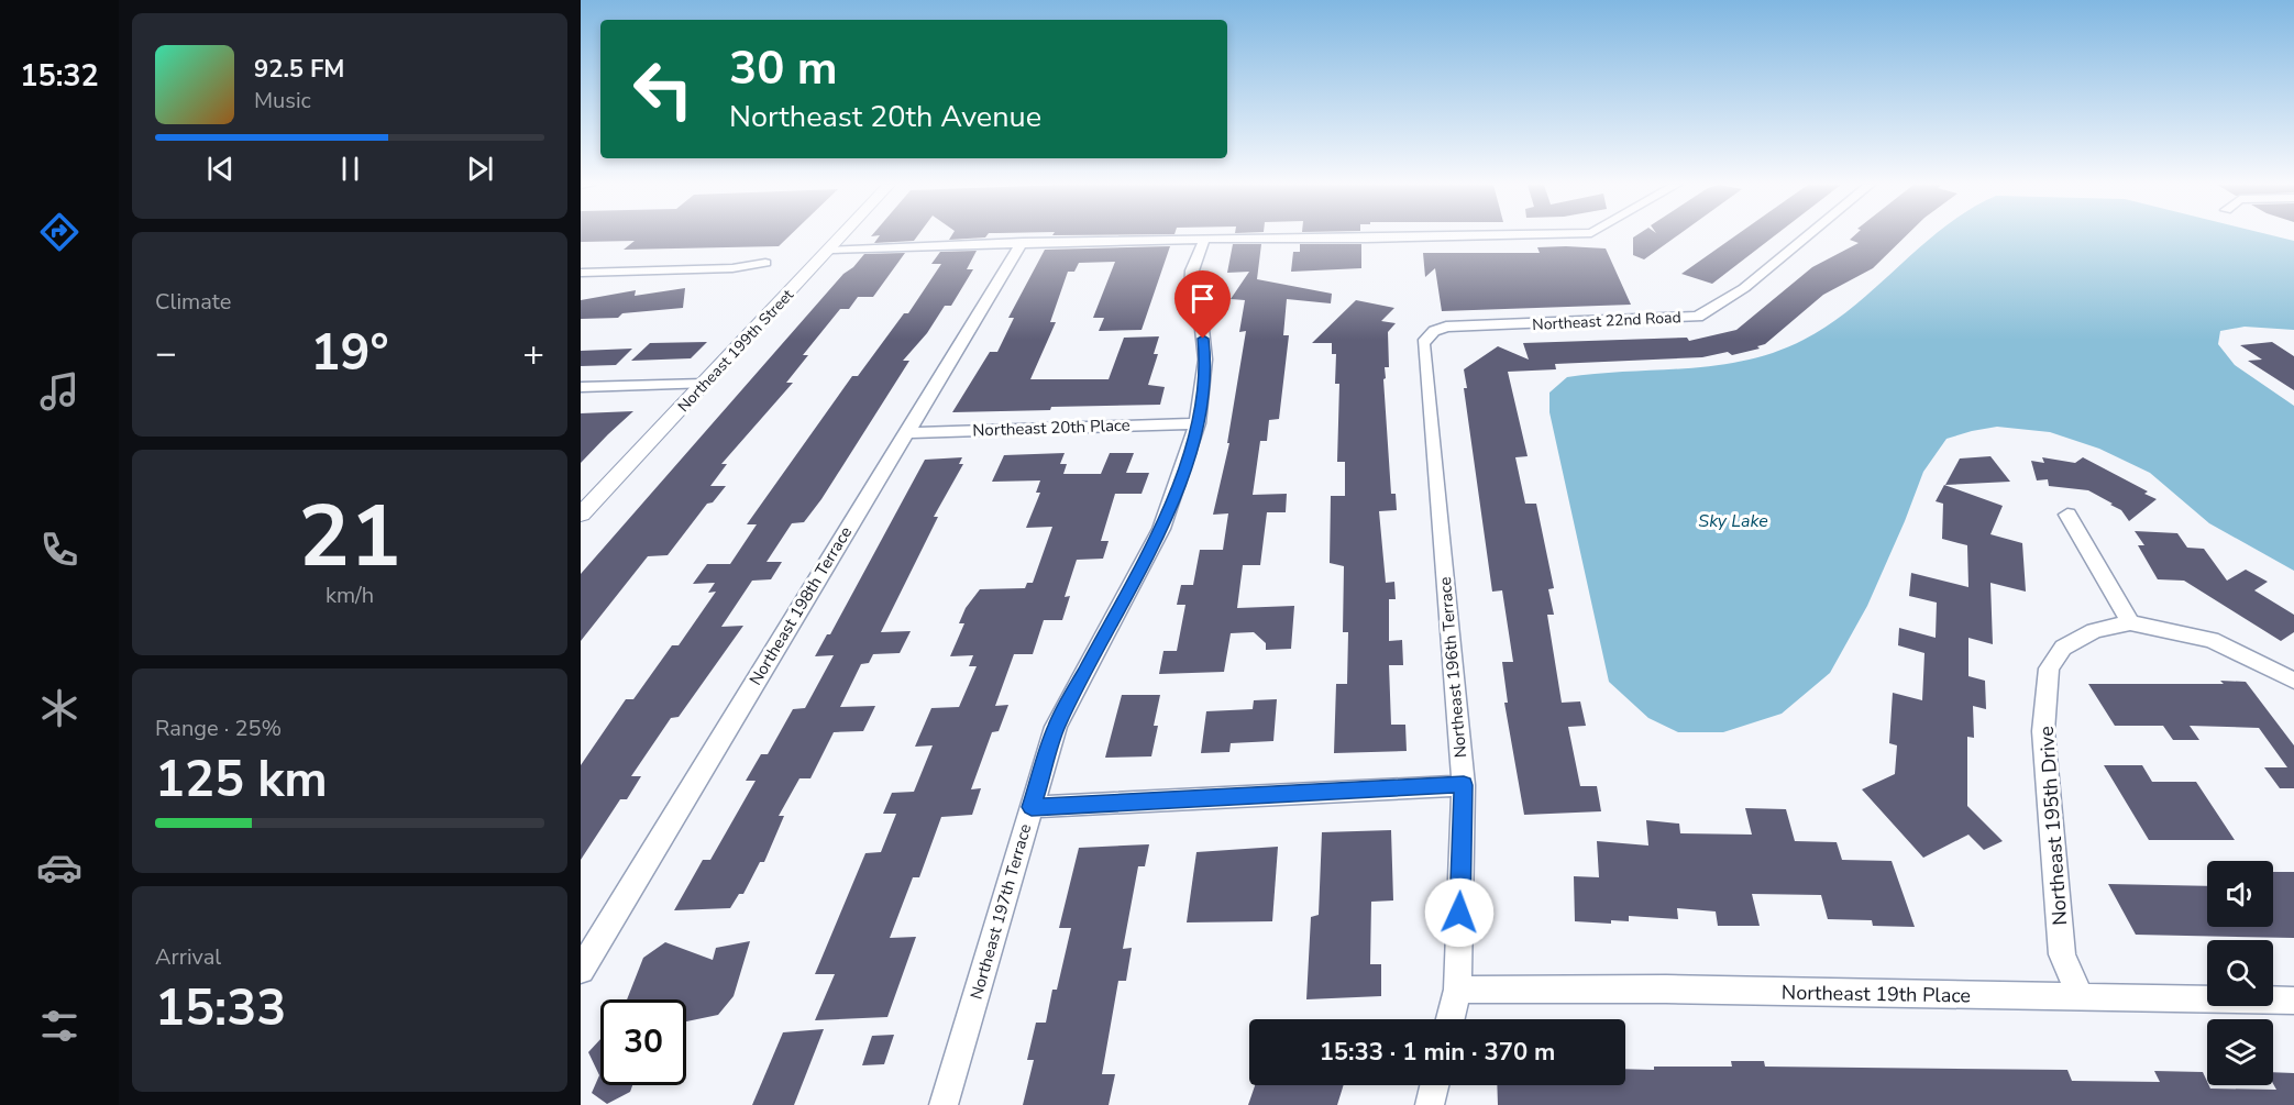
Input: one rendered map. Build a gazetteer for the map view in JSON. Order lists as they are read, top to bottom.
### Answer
{
  "streets": {
    "street": [
      "Northeast 22nd Road",
      "Northeast 199th Street",
      "Northeast 20th Place",
      "Northeast 198th Terrace",
      "Northeast 196th Terrace",
      "Northeast 195th Drive",
      "Northeast 197th Terrace",
      "Northeast 19th Place"
    ]
  },
  "crossings": [
    ["Northeast 22nd Road", "Northeast 196th Terrace"],
    ["Northeast 20th Place", "Northeast 198th Terrace"],
    ["Northeast 20th Place", "Northeast 197th Terrace"],
    ["Northeast 196th Terrace", "Northeast 19th Place"],
    ["Northeast 195th Drive", "Northeast 19th Place"]
  ],
  "water": ["Sky Lake"],
  "page": {
    "tabs": "15:32",
    "turn": ["30 m", "Northeast 20th Avenue"],
    "song": ["92.5 FM", "Music"],
    "tile": [
      "Climate",
      ["21", "km/h"],
      ["Range · 25%", "125 km"],
      ["Arrival", "15:33"]
    ],
    "heat": ["−", "19°", "+"],
    "limit": "30",
    "trip": "15:33 · 1 min · 370 m"
  }
}
